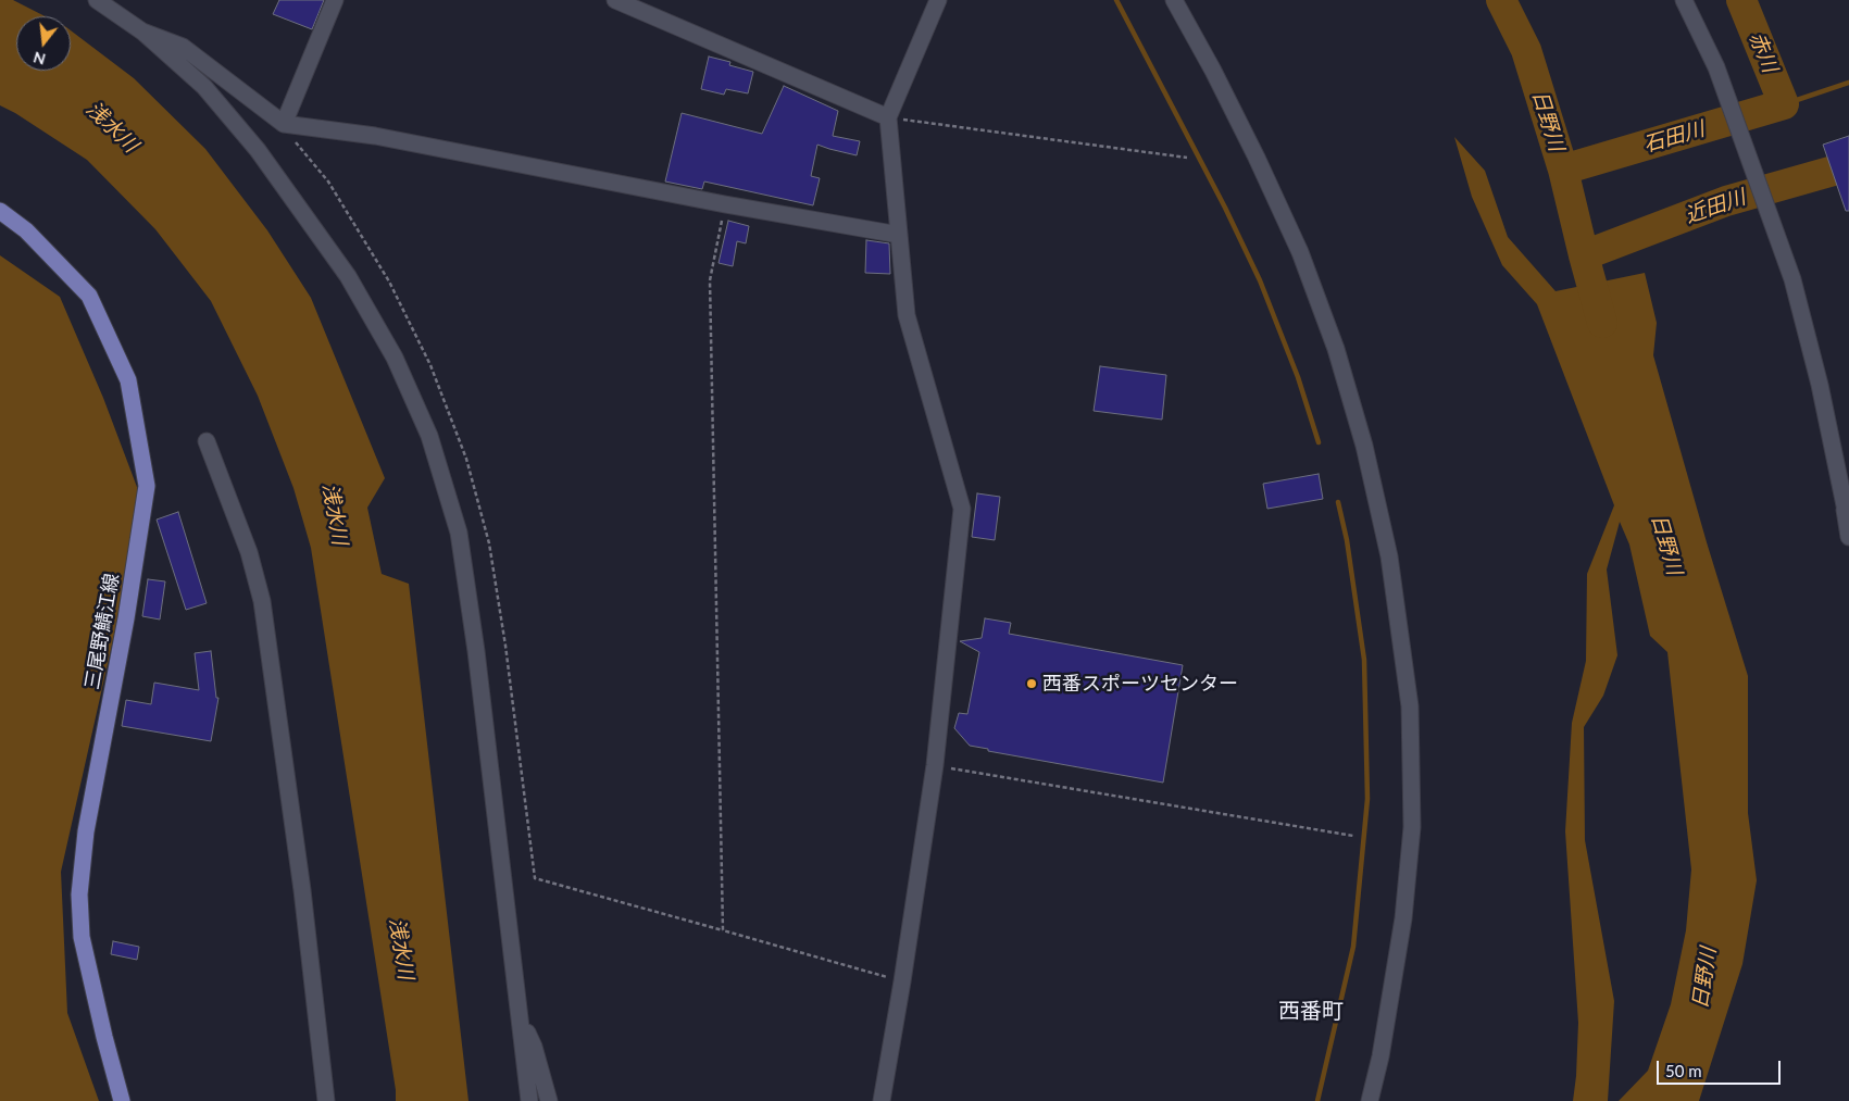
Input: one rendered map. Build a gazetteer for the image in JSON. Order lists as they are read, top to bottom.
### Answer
{
  "streets": {
    "main road": ["三尾野鯖江線"]
  },
  "districts": ["西番町"],
  "water": [
    "赤川",
    "日野川",
    "浅水川",
    "石田川",
    "近田川"
  ],
  "places": ["西番スポーツセンター"],
  "scale_bar": "50 m",
  "north": "bottom"
}
